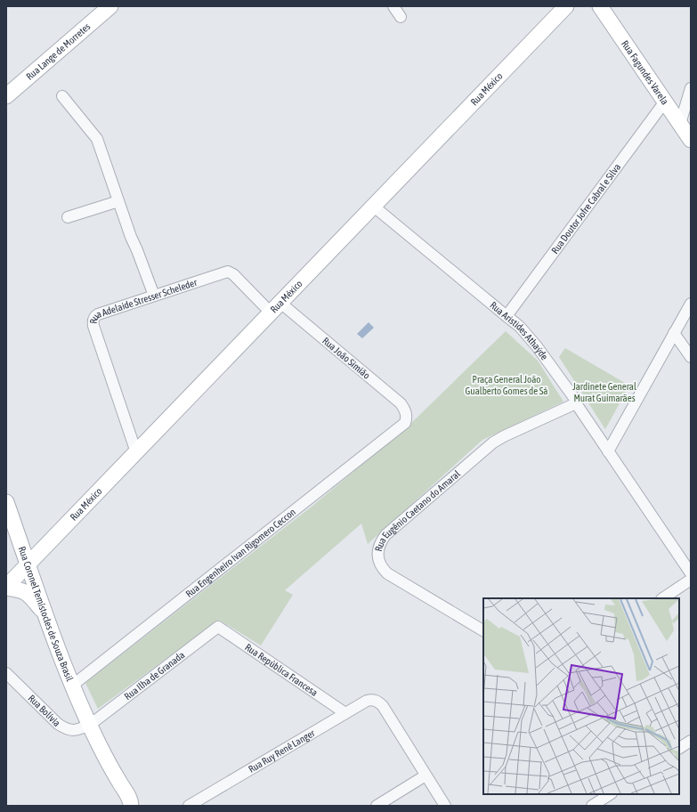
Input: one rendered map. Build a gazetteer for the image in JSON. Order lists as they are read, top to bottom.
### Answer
{
  "streets": {
    "main road": [
      "Rua Lange de Morretes",
      "Rua Fagundes Varela",
      "Rua México",
      "Rua Coronel Temístocles de Souza Brasil"
    ],
    "street": [
      "Rua Doutor Jofre Cabral e Silva",
      "Rua Adelaide Stresser Scheleder",
      "Rua Aristides Athaýde",
      "Rua João Simião",
      "Rua Eugênio Caetano do Amaral",
      "Rua Engenheiro Ivan Rigomero Ceccon",
      "Rua República Francesa",
      "Rua Ilha de Granada",
      "Rua Bolívia",
      "Rua Ruy Renê Langer"
    ]
  },
  "crossings": [
    ["Rua Fagundes Varela", "Rua Doutor Jofre Cabral e Silva"],
    ["Rua México", "Rua Adelaide Stresser Scheleder"],
    ["Rua México", "Rua Aristides Athaýde"],
    ["Rua México", "Rua João Simião"],
    ["Rua México", "Rua Coronel Temístocles de Souza Brasil"],
    ["Rua Doutor Jofre Cabral e Silva", "Rua Aristides Athaýde"],
    ["Rua Adelaide Stresser Scheleder", "Rua João Simião"],
    ["Rua Aristides Athaýde", "Rua Eugênio Caetano do Amaral"],
    ["Rua João Simião", "Rua Engenheiro Ivan Rigomero Ceccon"],
    ["Rua Engenheiro Ivan Rigomero Ceccon", "Rua Coronel Temístocles de Souza Brasil"],
    ["Rua Coronel Temístocles de Souza Brasil", "Rua Ilha de Granada"],
    ["Rua Coronel Temístocles de Souza Brasil", "Rua Bolívia"],
    ["Rua República Francesa", "Rua Ilha de Granada"],
    ["Rua República Francesa", "Rua Ruy Renê Langer"],
    ["Rua Ilha de Granada", "Rua Bolívia"]
  ],
  "parks": ["Praça General João Gualberto Gomes de Sá", "Jardinete General Murat Guimarães"]
}
